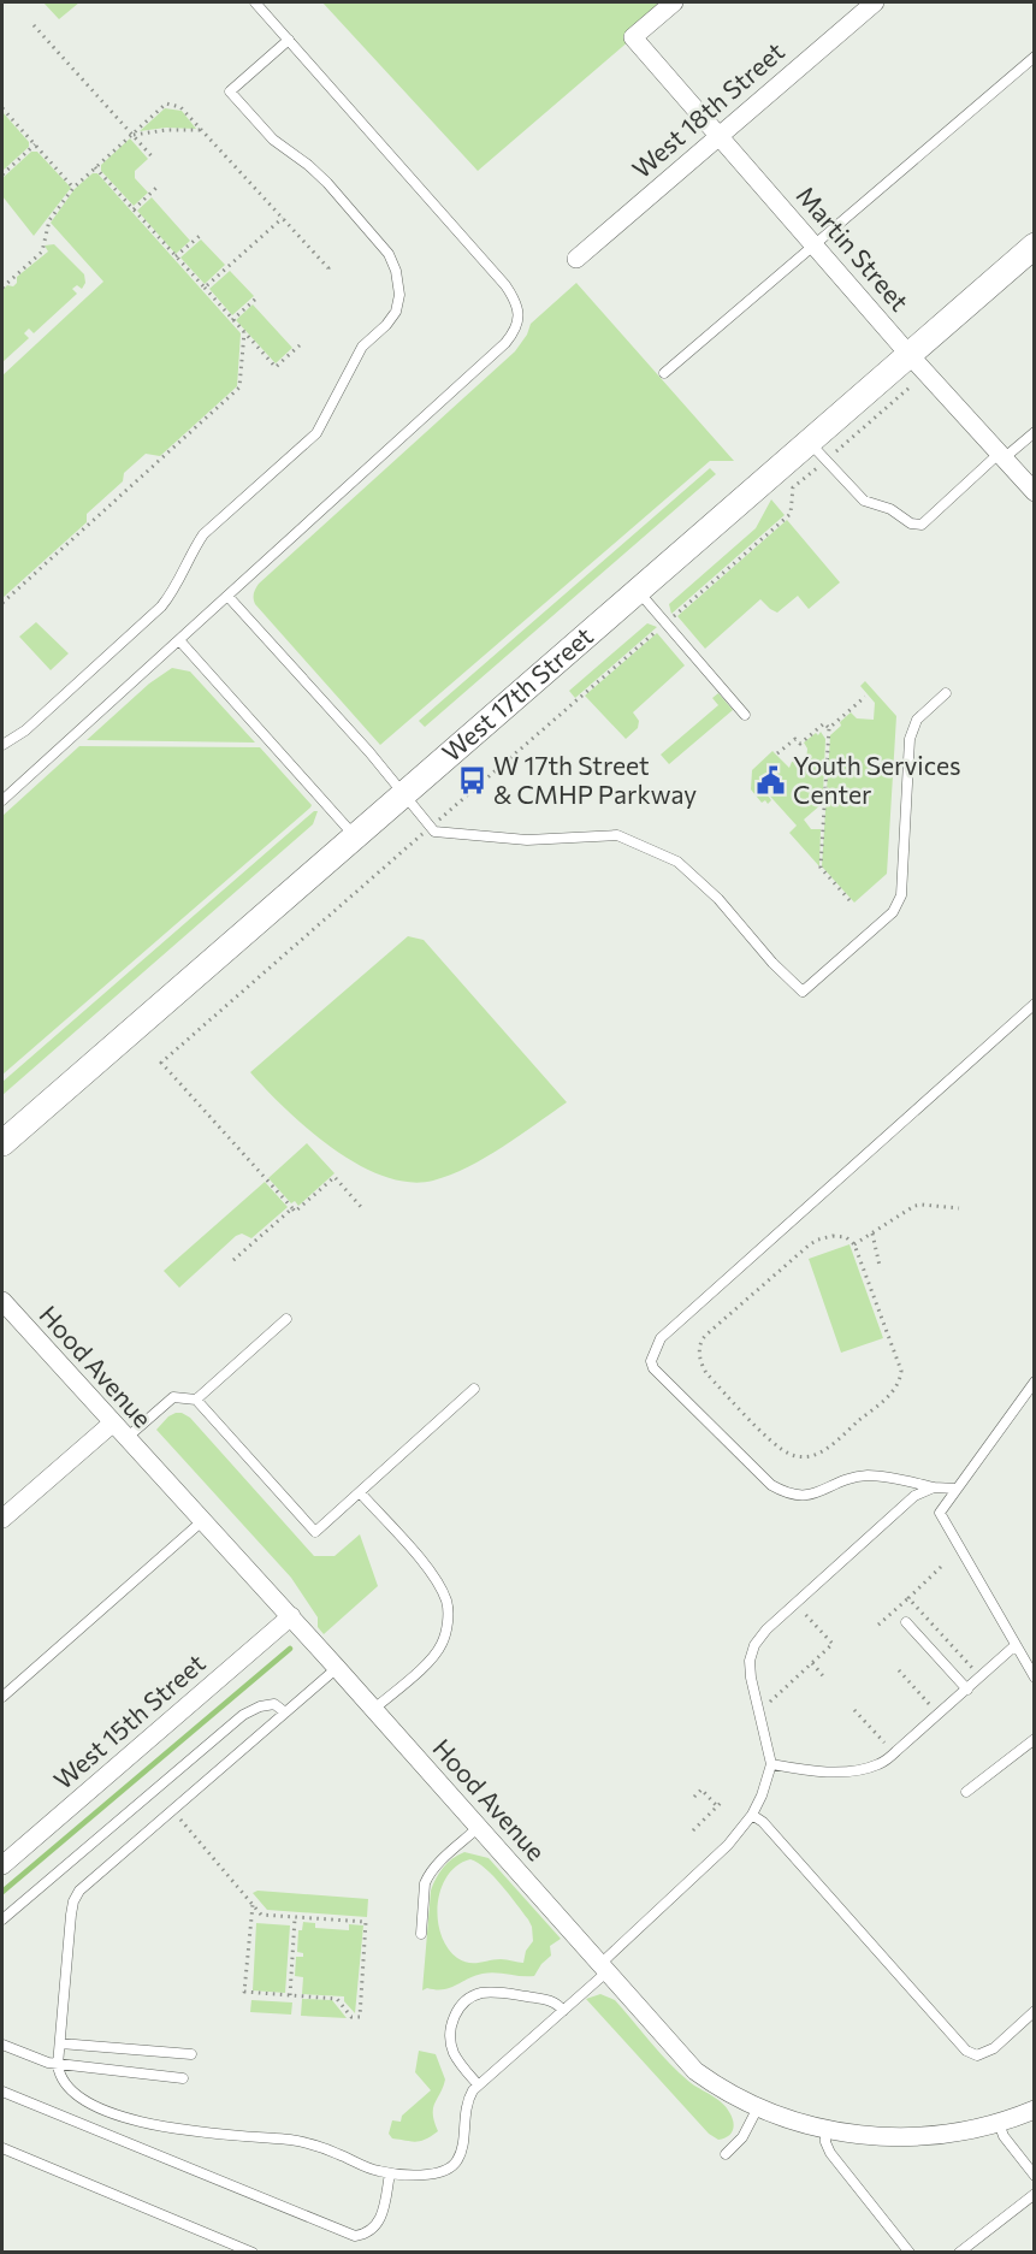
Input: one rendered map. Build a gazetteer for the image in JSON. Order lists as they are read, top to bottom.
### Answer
{
  "streets": {
    "street": [
      "West 18th Street",
      "Martin Street",
      "West 17th Street",
      "Hood Avenue",
      "West 15th Street"
    ]
  },
  "crossings": [
    ["West 18th Street", "Martin Street"],
    ["Martin Street", "West 17th Street"],
    ["Hood Avenue", "West 15th Street"]
  ],
  "places": {
    "bus stop": ["W 17th Street & CMHP Parkway"],
    "public building": ["Youth Services Center"]
  }
}
